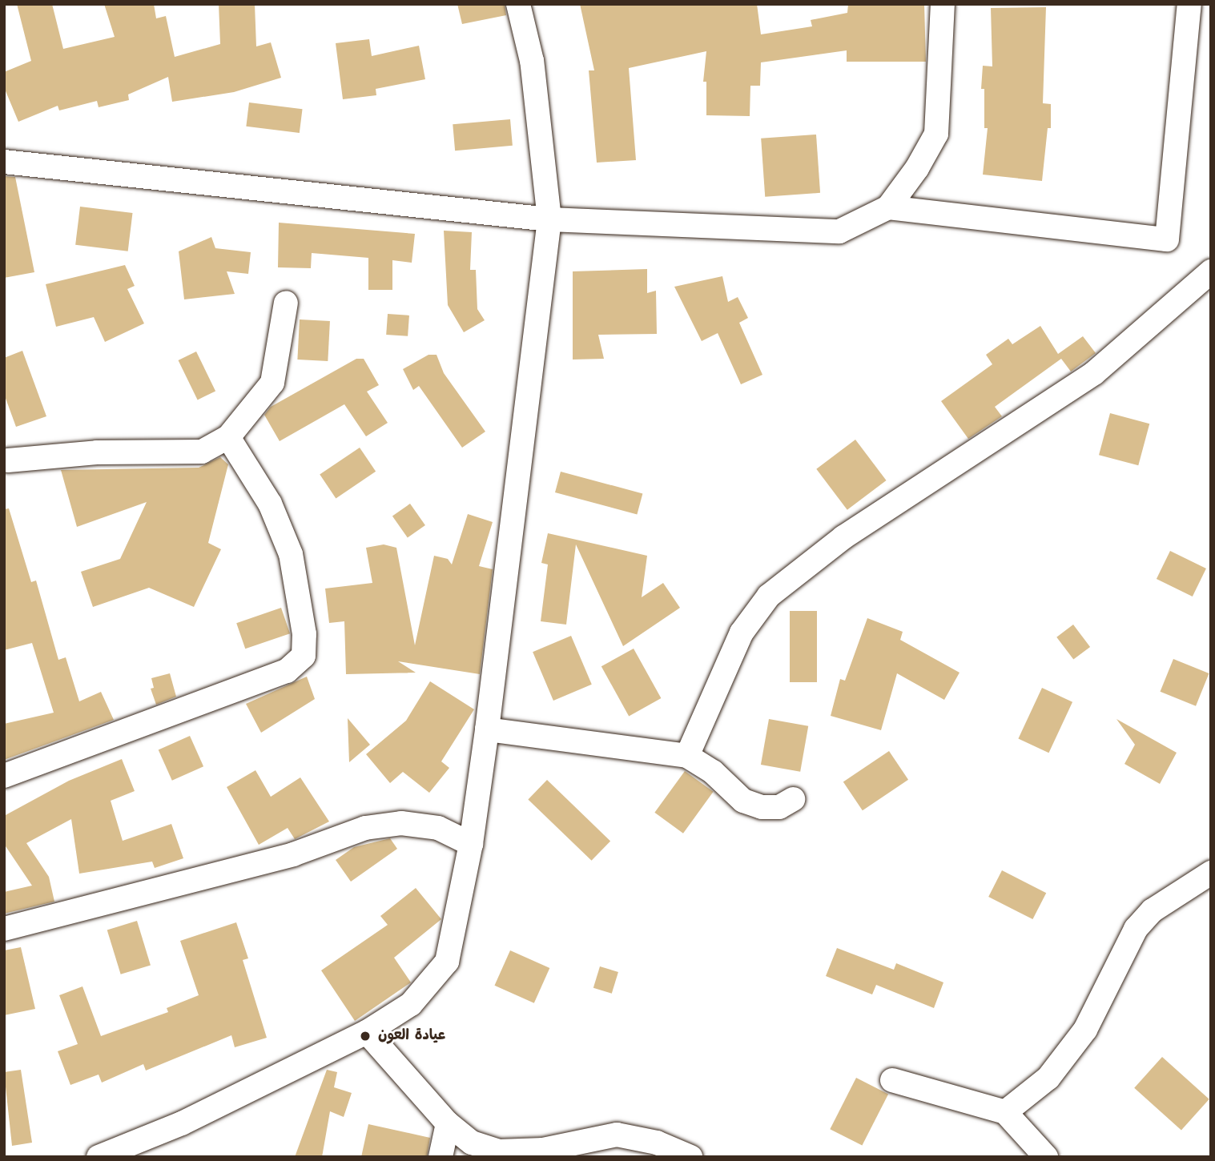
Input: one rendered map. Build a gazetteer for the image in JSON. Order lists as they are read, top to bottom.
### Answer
{
  "places": ["عيادة العون"]
}
